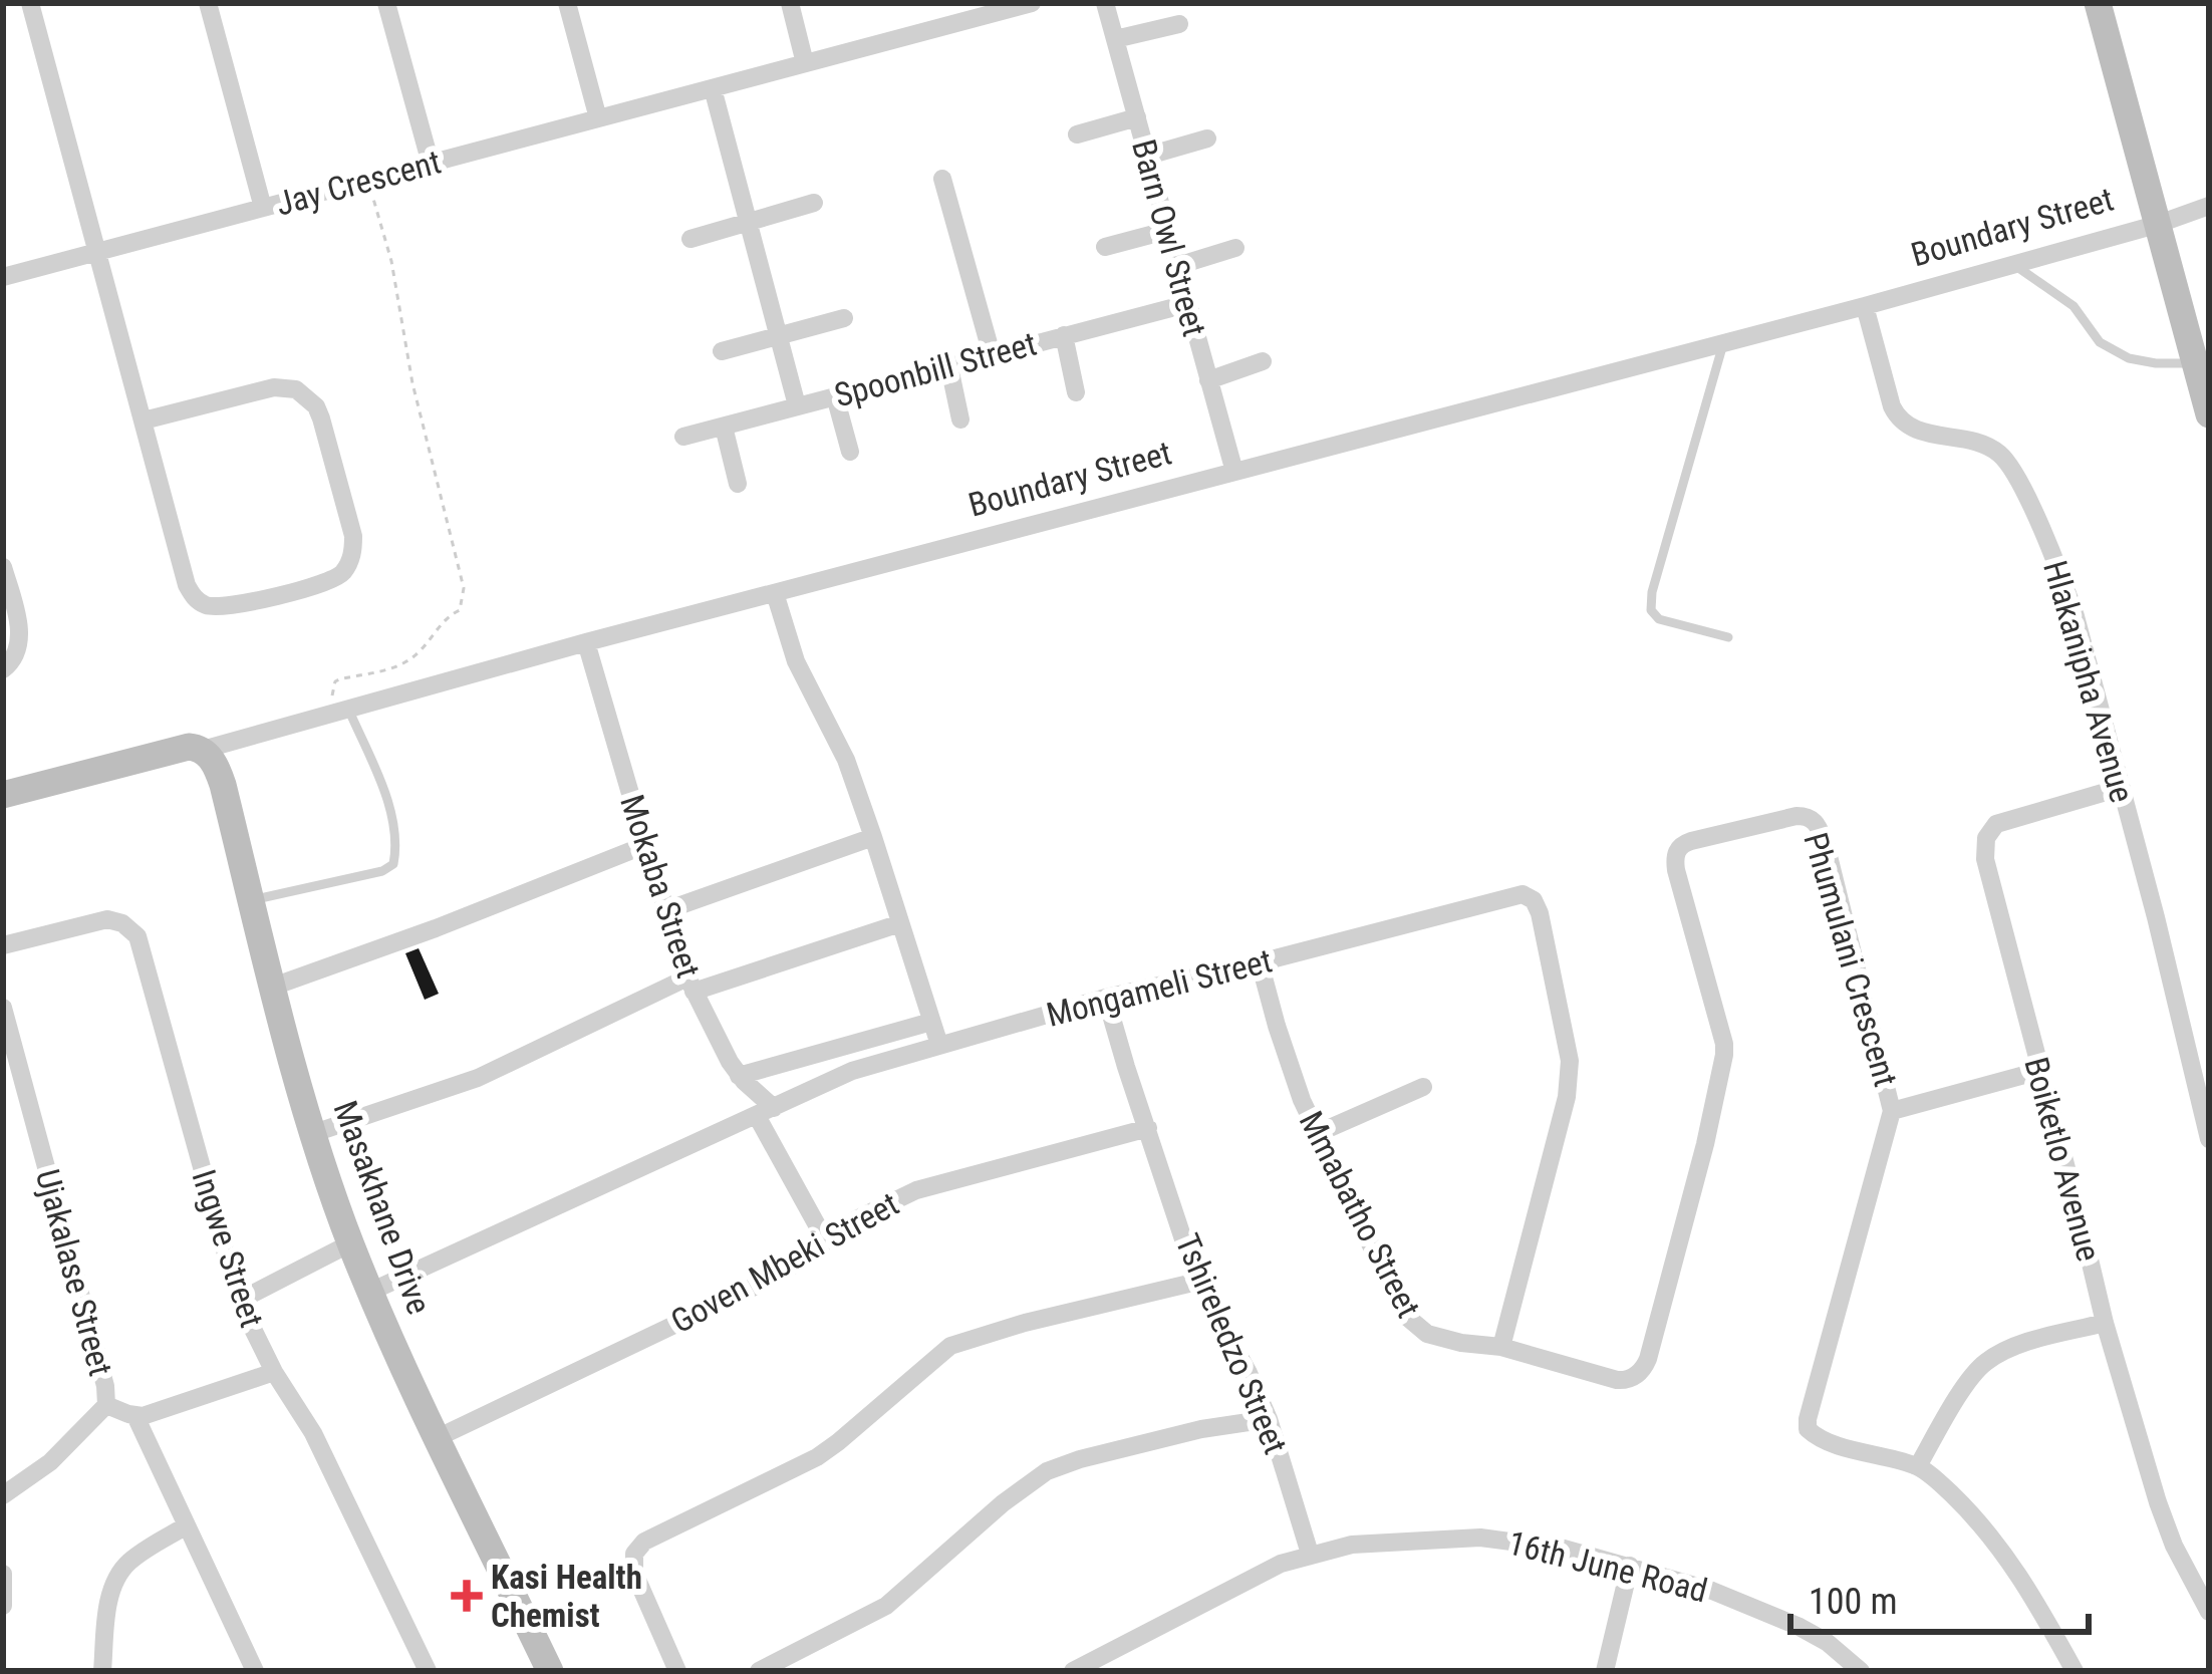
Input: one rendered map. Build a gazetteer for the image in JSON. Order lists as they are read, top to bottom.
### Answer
{
  "streets": {
    "street": [
      "Jay Crescent",
      "Boundary Street",
      "Barn Owl Street",
      "Spoonbill Street",
      "Hlakanipha Avenue",
      "Mokaba Street",
      "Phumulani Crescent",
      "Mongameli Street",
      "Boiketlo Avenue",
      "Masakhane Drive",
      "Mmabatho Street",
      "Ingwe Street",
      "Goven Mbeki Street",
      "Ujakalase Street",
      "Tshireledzo Street",
      "16th June Road"
    ]
  },
  "crossings": [
    ["Boundary Street", "Barn Owl Street"],
    ["Boundary Street", "Hlakanipha Avenue"],
    ["Boundary Street", "Mokaba Street"],
    ["Boundary Street", "Masakhane Drive"],
    ["Barn Owl Street", "Spoonbill Street"],
    ["Hlakanipha Avenue", "Boiketlo Avenue"],
    ["Mokaba Street", "Mongameli Street"],
    ["Mokaba Street", "Goven Mbeki Street"],
    ["Phumulani Crescent", "Mmabatho Street"],
    ["Mongameli Street", "Masakhane Drive"],
    ["Mongameli Street", "Mmabatho Street"],
    ["Mongameli Street", "Tshireledzo Street"],
    ["Masakhane Drive", "Goven Mbeki Street"],
    ["Goven Mbeki Street", "Tshireledzo Street"],
    ["Tshireledzo Street", "16th June Road"]
  ],
  "places": {
    "health": ["Kasi Health Chemist"]
  },
  "scale_bar": "100 m"
}
